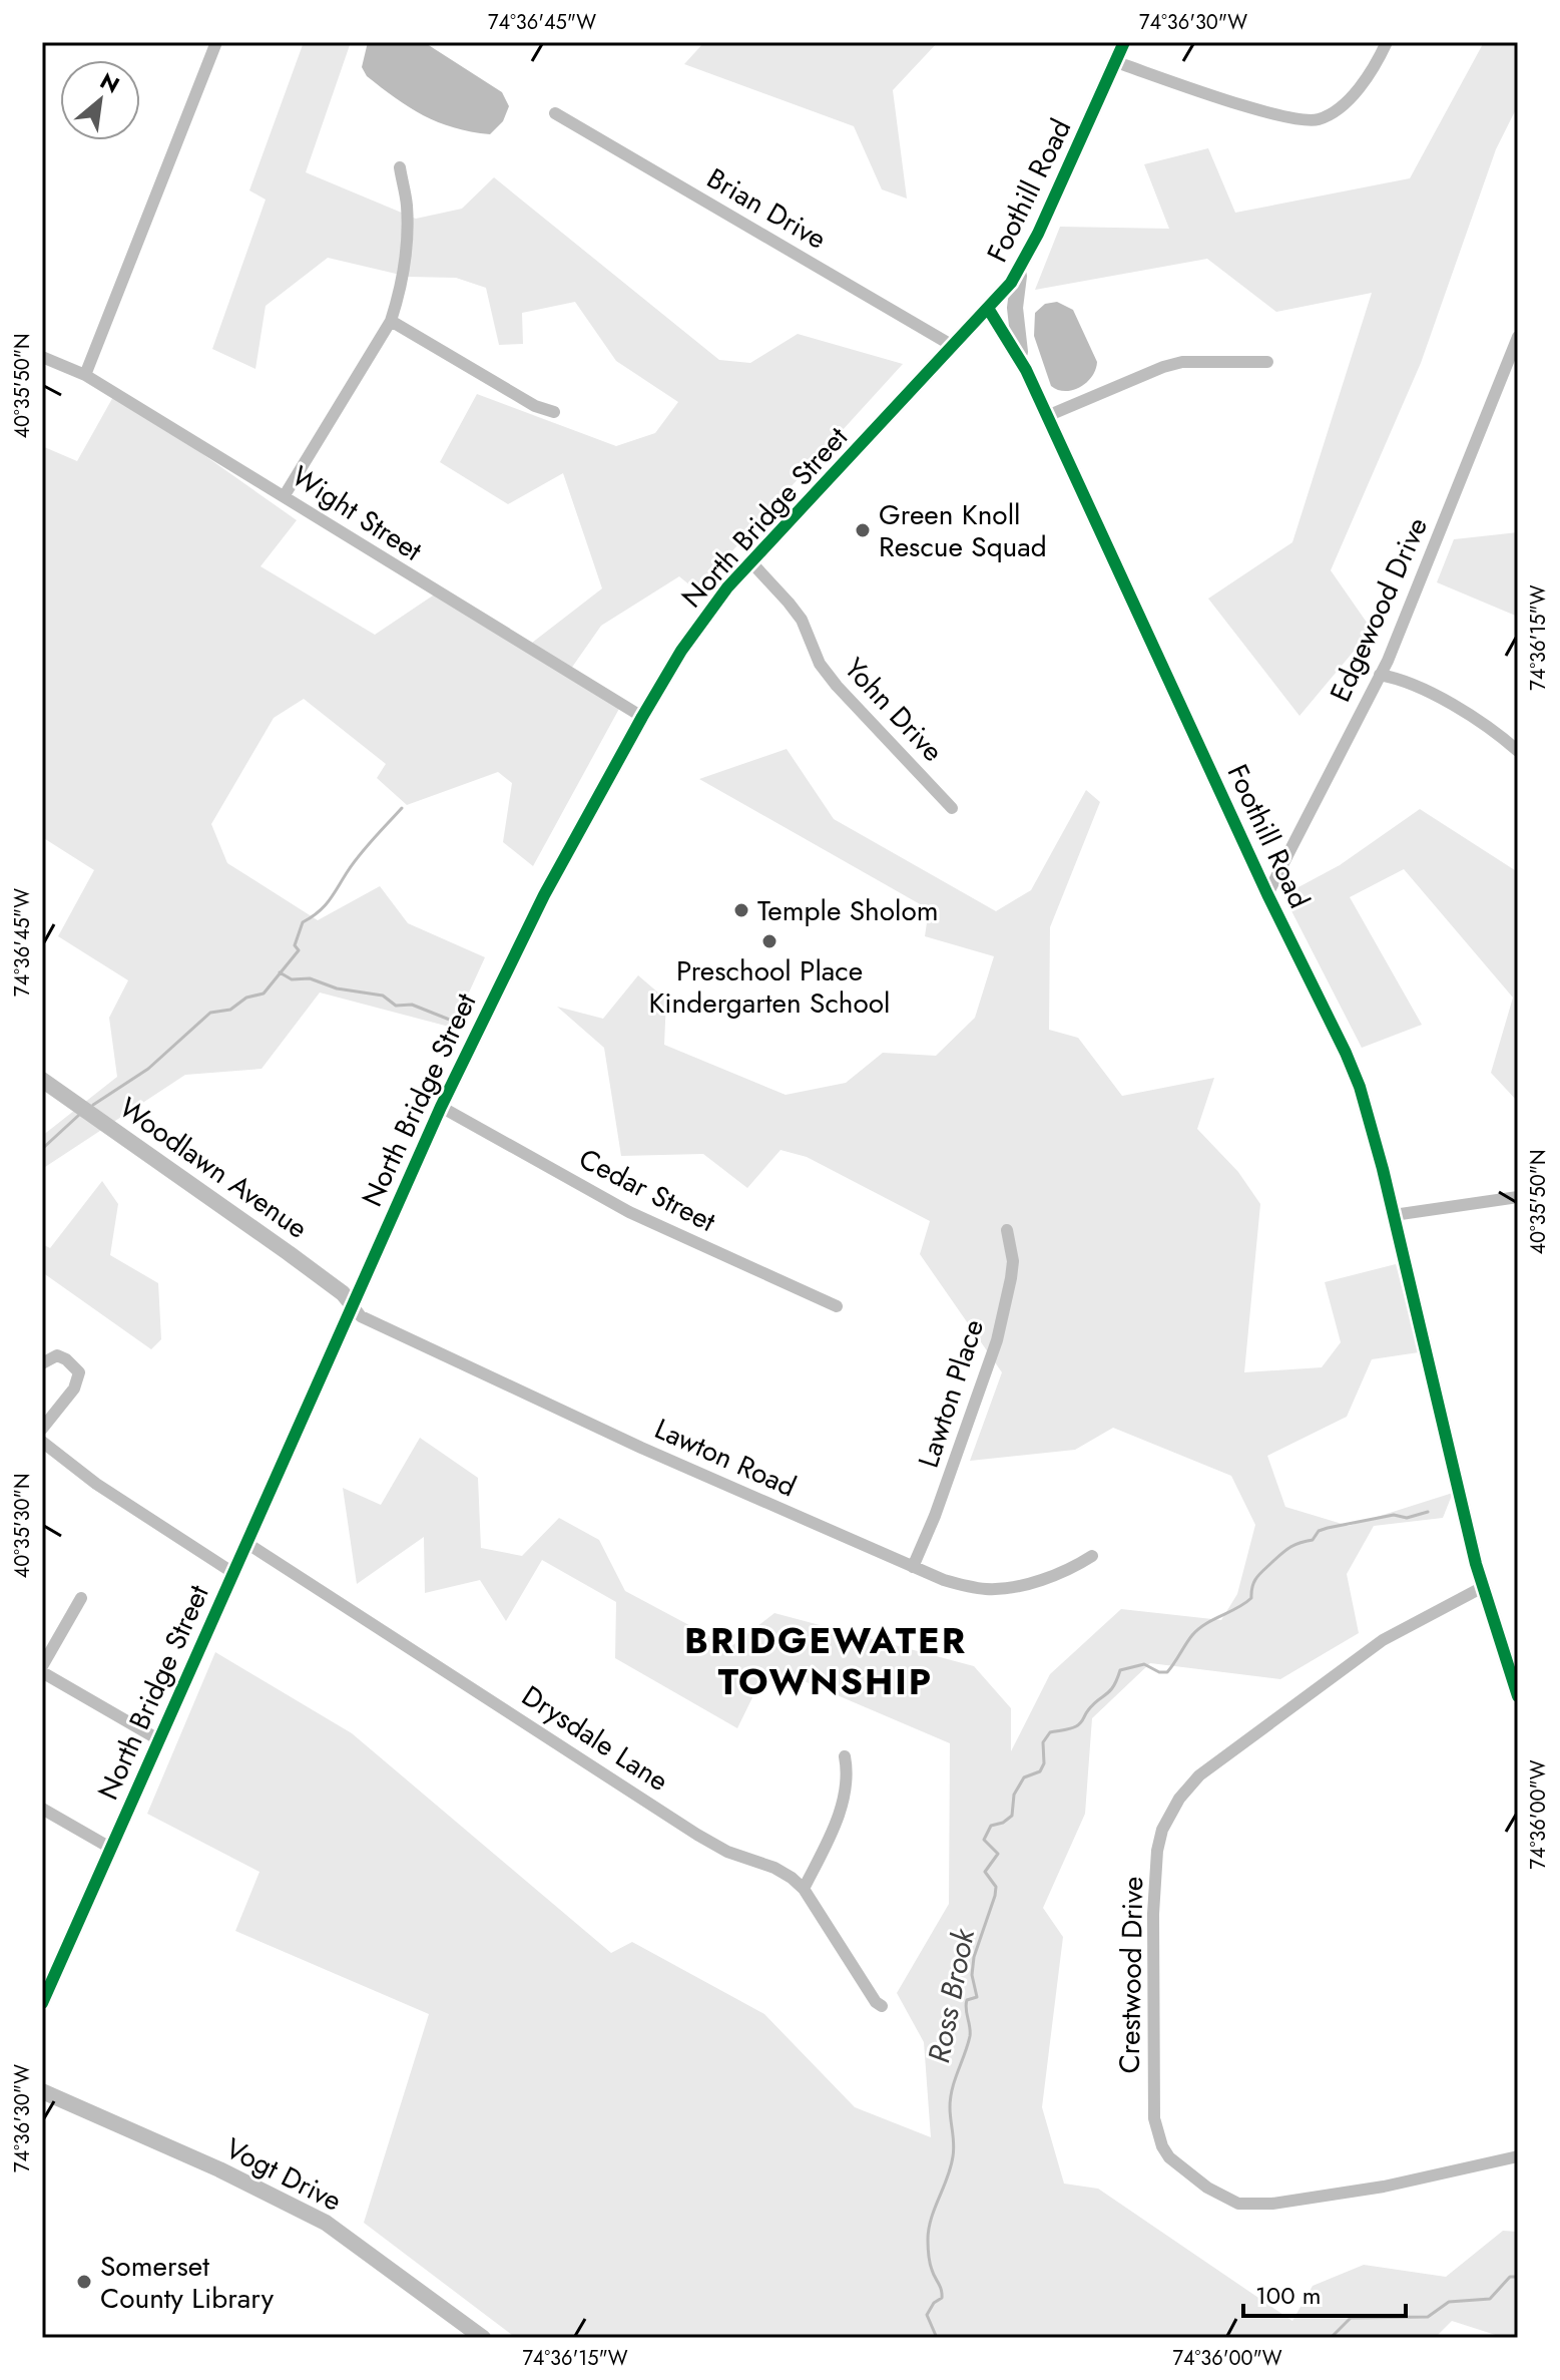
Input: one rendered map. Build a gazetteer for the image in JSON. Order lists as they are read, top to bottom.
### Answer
{
  "streets": {
    "street": [
      "Foothill Road",
      "Brian Drive",
      "Wight Street",
      "North Bridge Street",
      "Edgewood Drive",
      "Yohn Drive",
      "Woodlawn Avenue",
      "Cedar Street",
      "Lawton Place",
      "Lawton Road",
      "Drysdale Lane",
      "Crestwood Drive",
      "Vogt Drive"
    ]
  },
  "crossings": [
    ["Foothill Road", "North Bridge Street"],
    ["Foothill Road", "Edgewood Drive"],
    ["Foothill Road", "Crestwood Drive"],
    ["Brian Drive", "North Bridge Street"],
    ["Wight Street", "North Bridge Street"],
    ["North Bridge Street", "Yohn Drive"],
    ["North Bridge Street", "Woodlawn Avenue"],
    ["North Bridge Street", "Cedar Street"],
    ["North Bridge Street", "Lawton Road"],
    ["North Bridge Street", "Drysdale Lane"],
    ["Woodlawn Avenue", "Lawton Road"],
    ["Lawton Place", "Lawton Road"]
  ],
  "districts": ["BRIDGEWATER TOWNSHIP"],
  "water": ["Ross Brook"],
  "places": [
    "Green Knoll Rescue Squad",
    "Temple Sholom",
    "Preschool Place Kindergarten School",
    "Somerset County Library"
  ],
  "scale_bar": "100 m",
  "north": "top right",
  "coordinates": [
    "74°36'45\"W",
    "74°36'30\"W",
    "40°35'50\"N",
    "74°36'15\"W",
    "40°35'30\"N",
    "74°36'00\"W"
  ]
}
